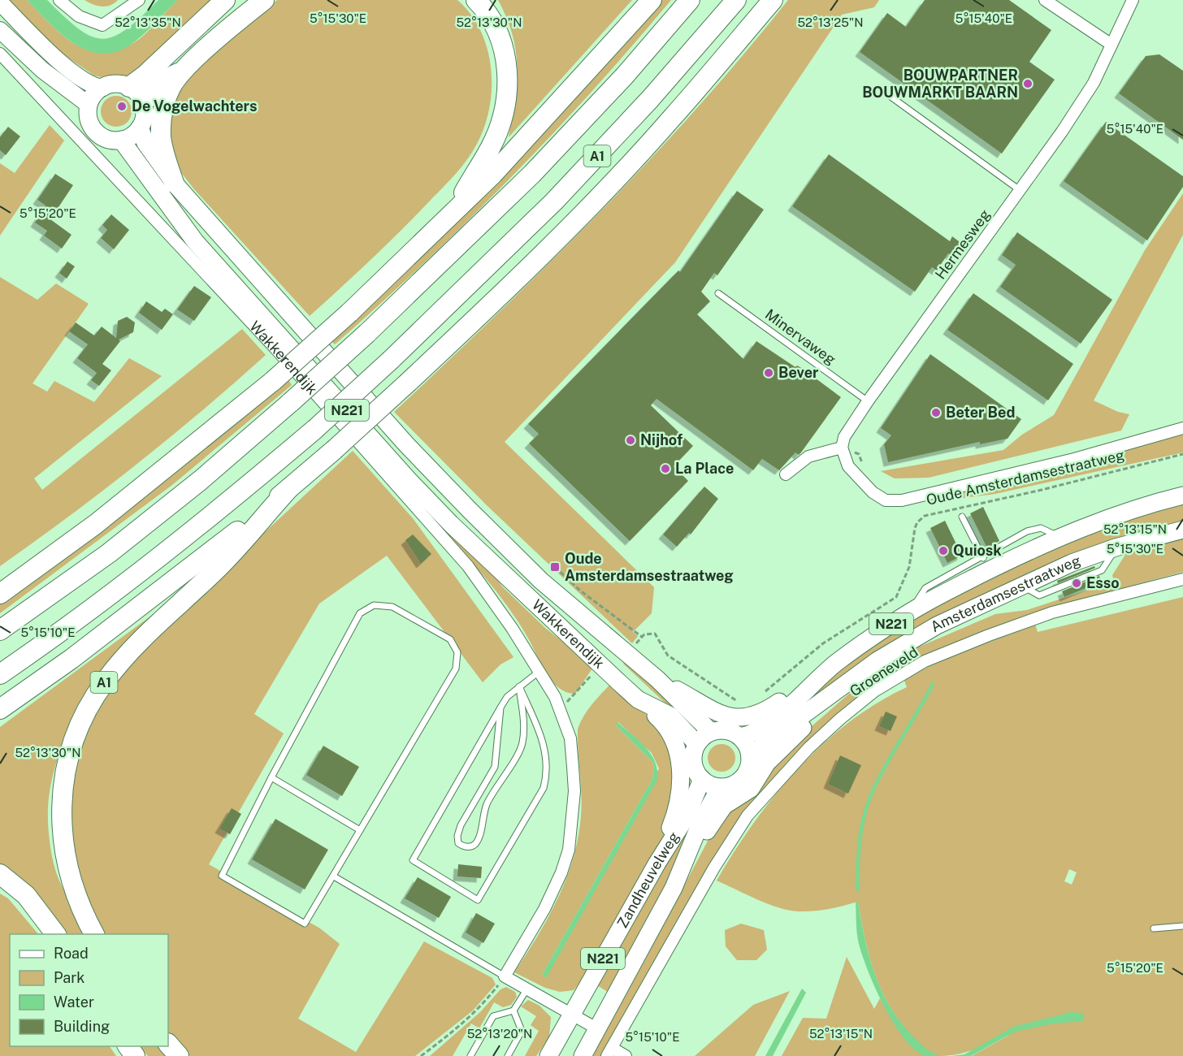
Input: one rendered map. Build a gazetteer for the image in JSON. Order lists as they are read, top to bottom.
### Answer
{
  "streets": {
    "highway": ["A1"],
    "main road": [
      "Wakkerendijk",
      "N221",
      "Amsterdamsestraatweg",
      "Zandheuvelweg"
    ],
    "street": ["Hermesweg", "Oude Amsterdamsestraatweg", "Groeneveld"],
    "lane": ["Minervaweg"]
  },
  "crossings": [
    ["Hermesweg", "Minervaweg"],
    ["Hermesweg", "Oude Amsterdamsestraatweg"],
    ["Wakkerendijk", "N221"],
    ["Wakkerendijk", "Amsterdamsestraatweg"],
    ["Wakkerendijk", "Zandheuvelweg"],
    ["N221", "Amsterdamsestraatweg"],
    ["N221", "Zandheuvelweg"],
    ["Amsterdamsestraatweg", "Zandheuvelweg"]
  ],
  "places": {
    "other": [
      "BOUWPARTNER BOUWMARKT BAARN",
      "De Vogelwachters",
      "Bever",
      "Beter Bed",
      "Nijhof",
      "La Place",
      "Quiosk",
      "Esso"
    ],
    "transit": ["Oude Amsterdamsestraatweg"]
  },
  "legend": [
    "Road",
    "Park",
    "Water",
    "Building"
  ],
  "coordinates": [
    "5°15'30\"E",
    "5°15'40\"E",
    "52°13'25\"N",
    "52°13'35\"N",
    "52°13'30\"N",
    "5°15'20\"E",
    "52°13'15\"N",
    "5°15'10\"E",
    "52°13'20\"N"
  ]
}
